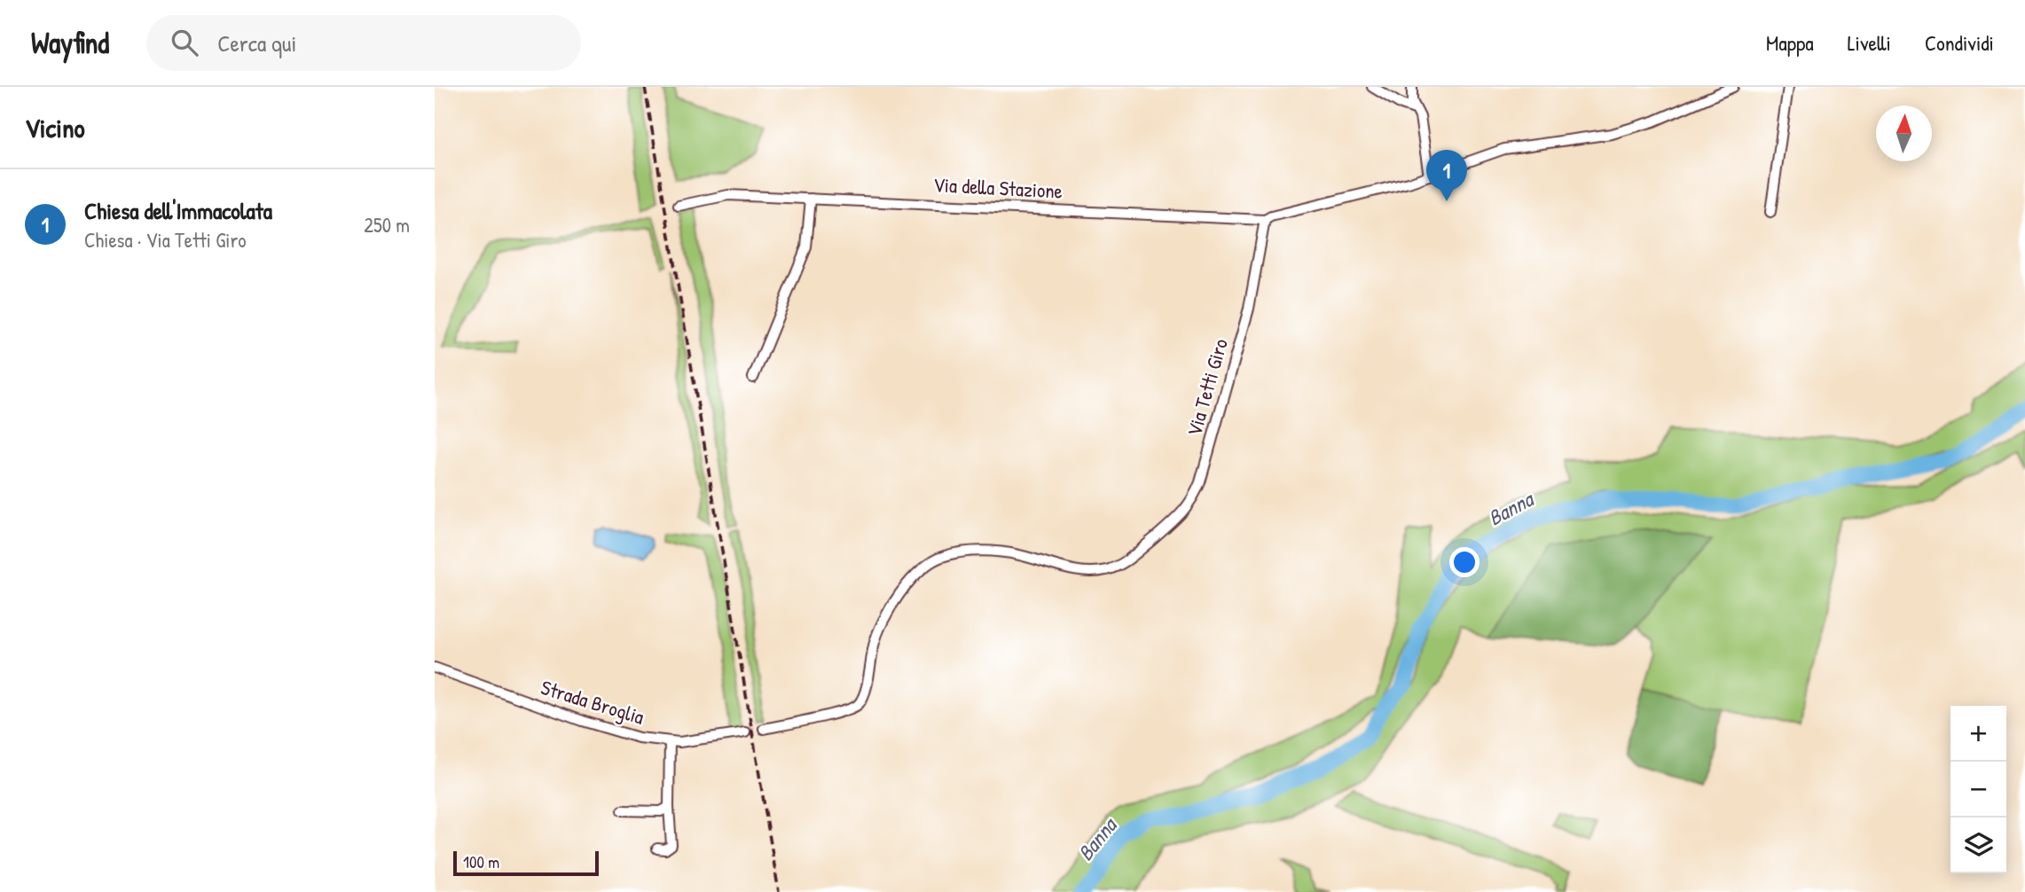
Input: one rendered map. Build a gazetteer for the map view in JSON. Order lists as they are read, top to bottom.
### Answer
{
  "streets": {
    "street": ["Via della Stazione", "Via Tetti Giro", "Strada Broglia"]
  },
  "crossings": [
    ["Via della Stazione", "Via Tetti Giro"]
  ],
  "water": ["Banna"],
  "scale_bar": "100 m",
  "north": "top",
  "page": {
    "header": "Wayfind",
    "search": "Cerca qui",
    "nav": ["Mappa", "Livelli", "Condividi"],
    "heading": "Vicino",
    "pins": "1",
    "list": [
      {
        "mark": "1",
        "name": "Chiesa dell'Immacolata",
        "note": "Chiesa · Via Tetti Giro",
        "value": "250 m"
      }
    ],
    "map_buttons": ["+", "−"],
    "scale": "100 m"
  }
}
